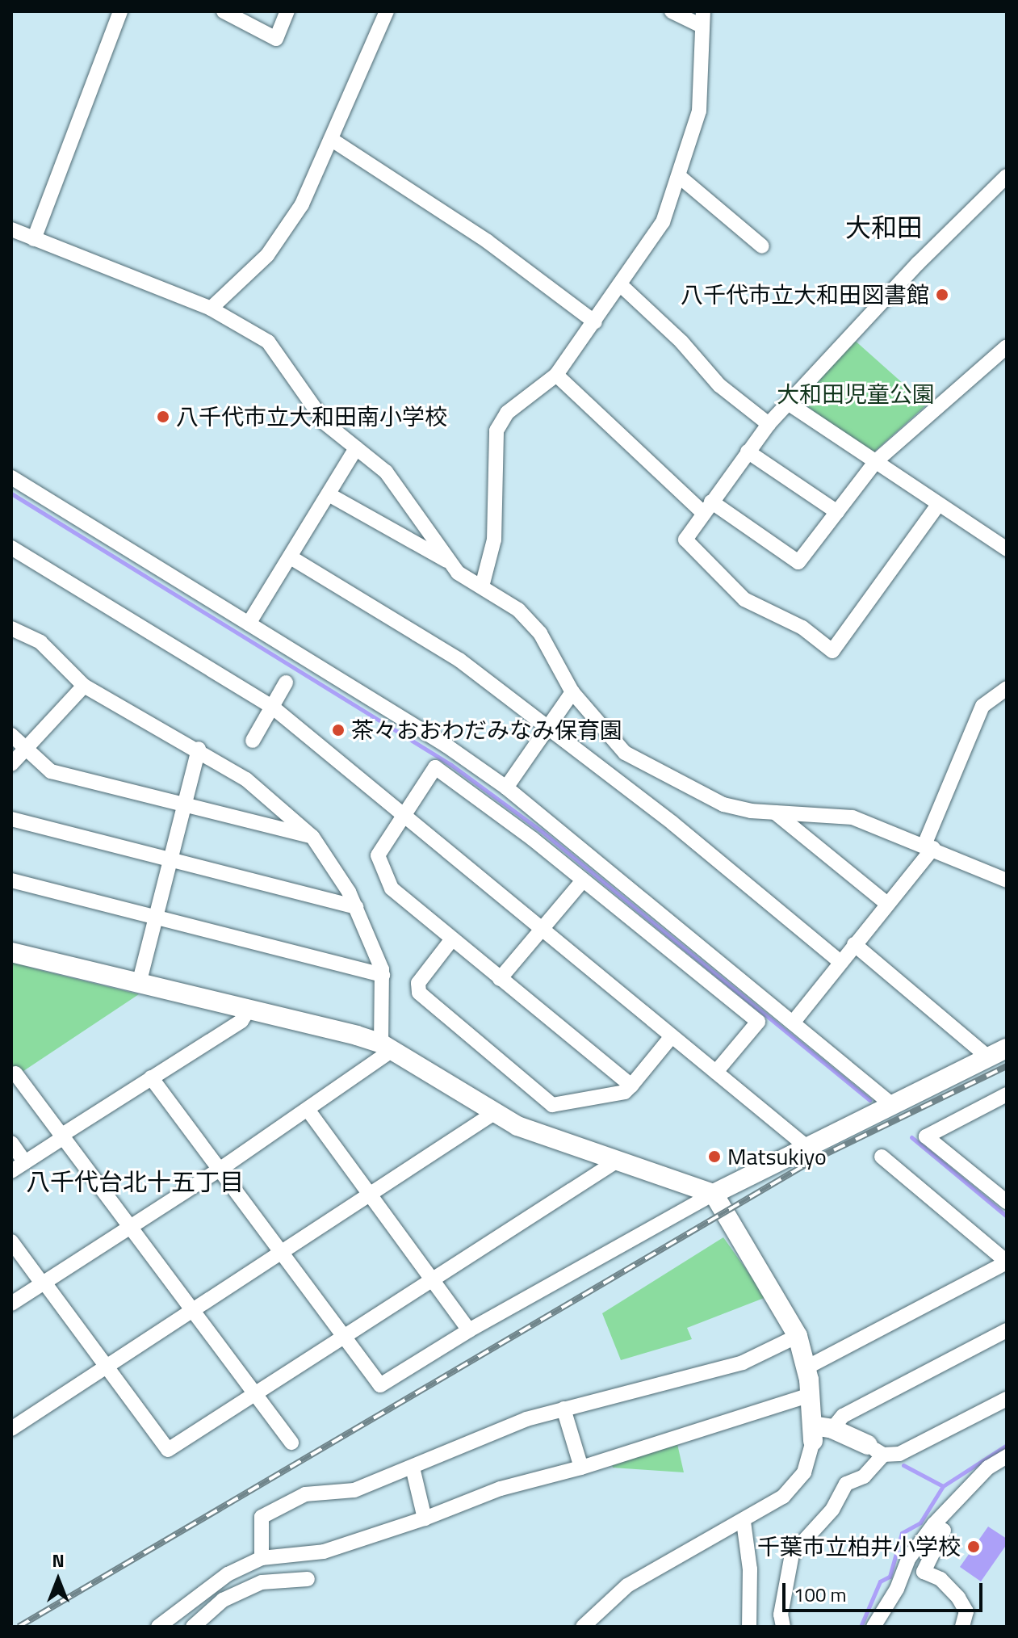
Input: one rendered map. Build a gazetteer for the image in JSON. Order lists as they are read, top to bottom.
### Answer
{
  "districts": ["大和田", "八千代台北十五丁目"],
  "parks": ["大和田児童公園"],
  "places": [
    "八千代市立大和田図書館",
    "八千代市立大和田南小学校",
    "茶々おおわだみなみ保育園",
    "Matsukiyo",
    "千葉市立柏井小学校"
  ],
  "scale_bar": "100 m",
  "north": "top"
}
